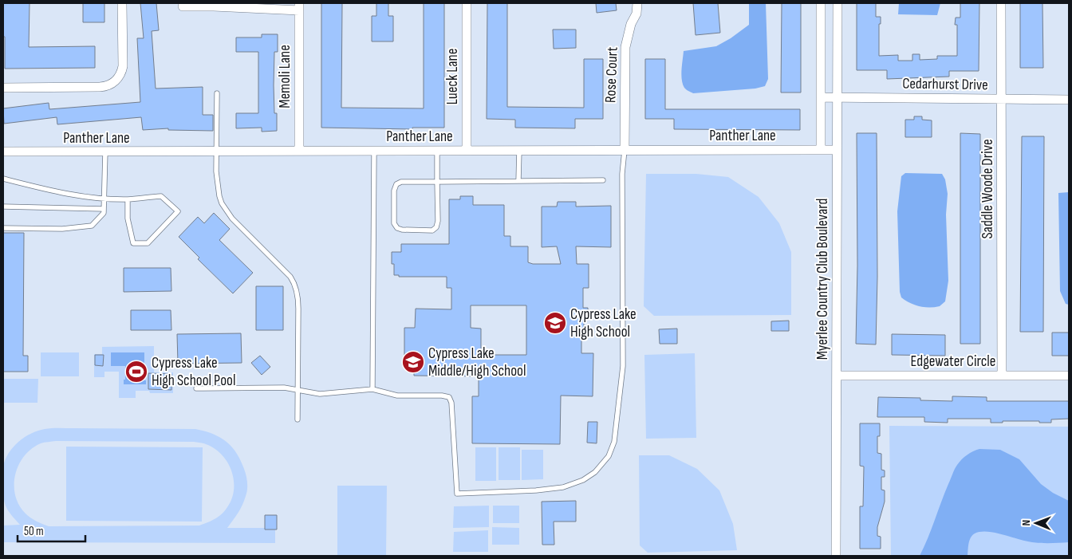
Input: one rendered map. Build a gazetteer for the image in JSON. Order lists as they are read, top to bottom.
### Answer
{
  "streets": {
    "street": [
      "Rose Court",
      "Memoli Lane",
      "Lueck Lane",
      "Cedarhurst Drive",
      "Panther Lane",
      "Saddle Woode Drive",
      "Myerlee Country Club Boulevard",
      "Edgewater Circle"
    ]
  },
  "crossings": [
    ["Rose Court", "Panther Lane"],
    ["Memoli Lane", "Panther Lane"],
    ["Lueck Lane", "Panther Lane"],
    ["Cedarhurst Drive", "Saddle Woode Drive"],
    ["Cedarhurst Drive", "Myerlee Country Club Boulevard"],
    ["Panther Lane", "Myerlee Country Club Boulevard"],
    ["Saddle Woode Drive", "Edgewater Circle"],
    ["Myerlee Country Club Boulevard", "Edgewater Circle"]
  ],
  "places": {
    "school or university": ["Cypress Lake High School", "Cypress Lake Middle/High School"],
    "sports": ["Cypress Lake High School Pool"]
  },
  "scale_bar": "50 m",
  "north": "left"
}
